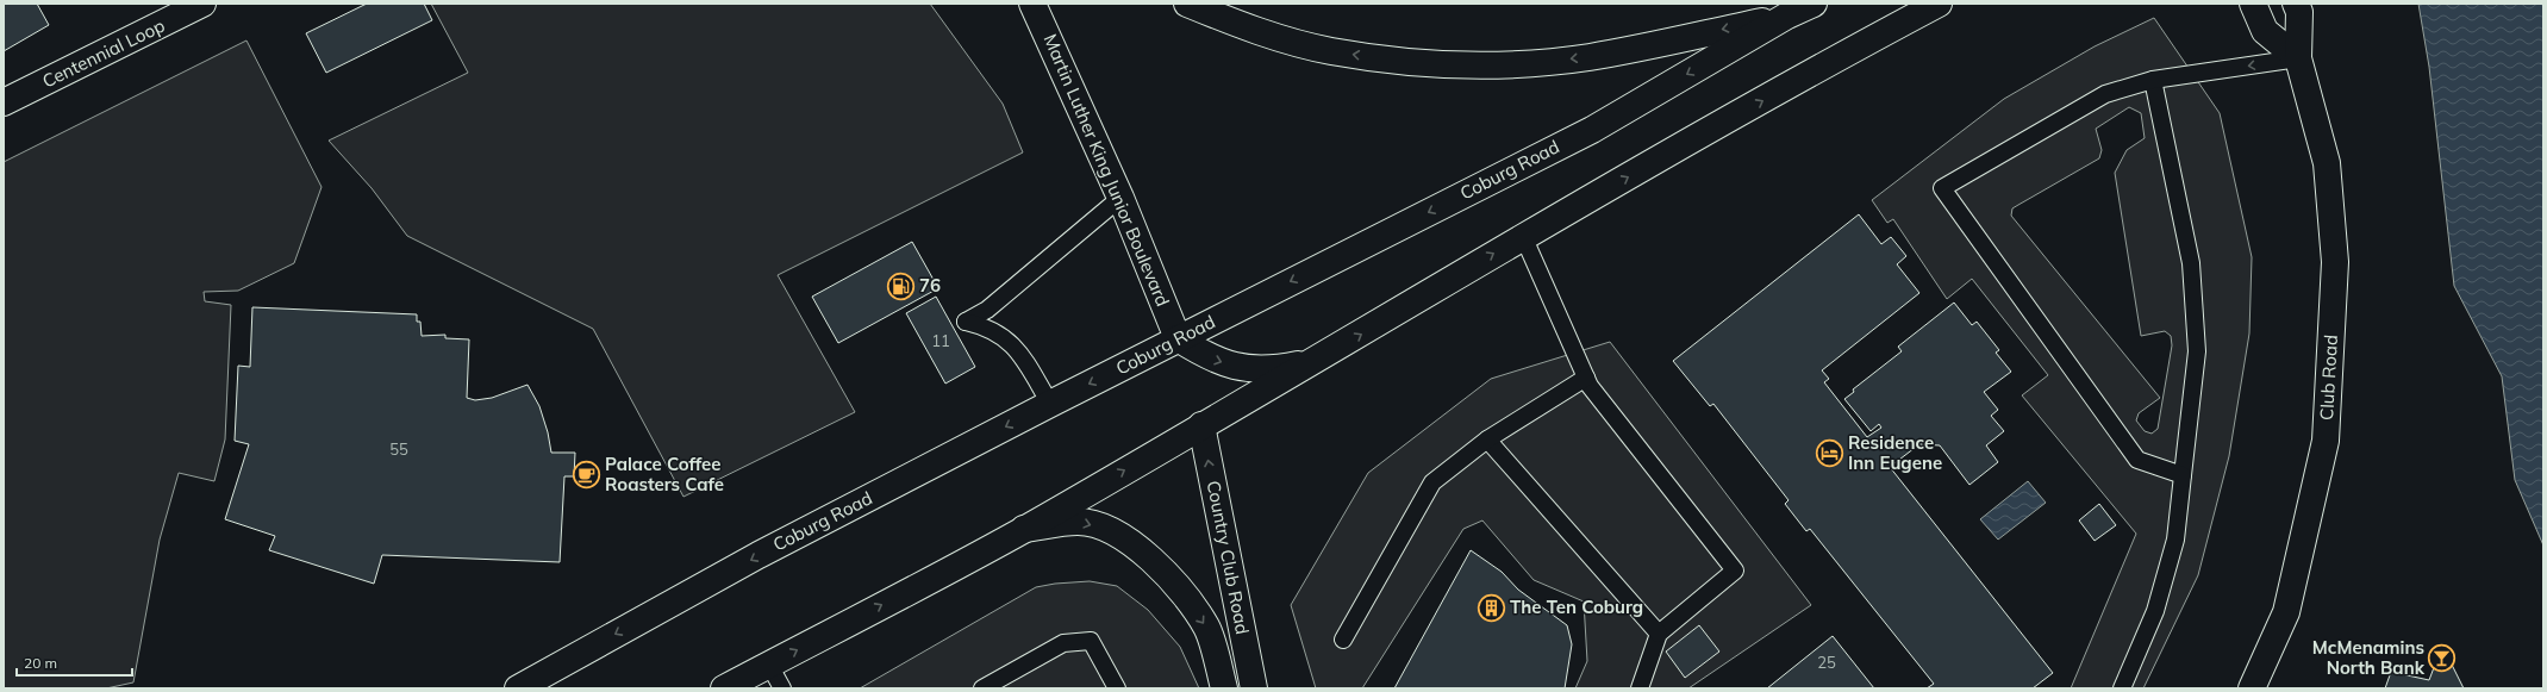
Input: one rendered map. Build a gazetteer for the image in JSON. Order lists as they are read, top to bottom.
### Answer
{
  "streets": {
    "main road": [
      "Centennial Loop",
      "Martin Luther King Junior Boulevard",
      "Coburg Road",
      "Club Road",
      "Country Club Road"
    ]
  },
  "crossings": [
    ["Martin Luther King Junior Boulevard", "Coburg Road"]
  ],
  "one_way": ["Country Club Road"],
  "places": {
    "fuel station": ["76"],
    "hotel": ["Residence Inn Eugene"],
    "cafe": ["Palace Coffee Roasters Cafe"],
    "building": ["The Ten Coburg"],
    "bar": ["McMenamins North Bank"]
  },
  "house_numbers": ["11", "55", "25"],
  "scale_bar": "20 m"
}
